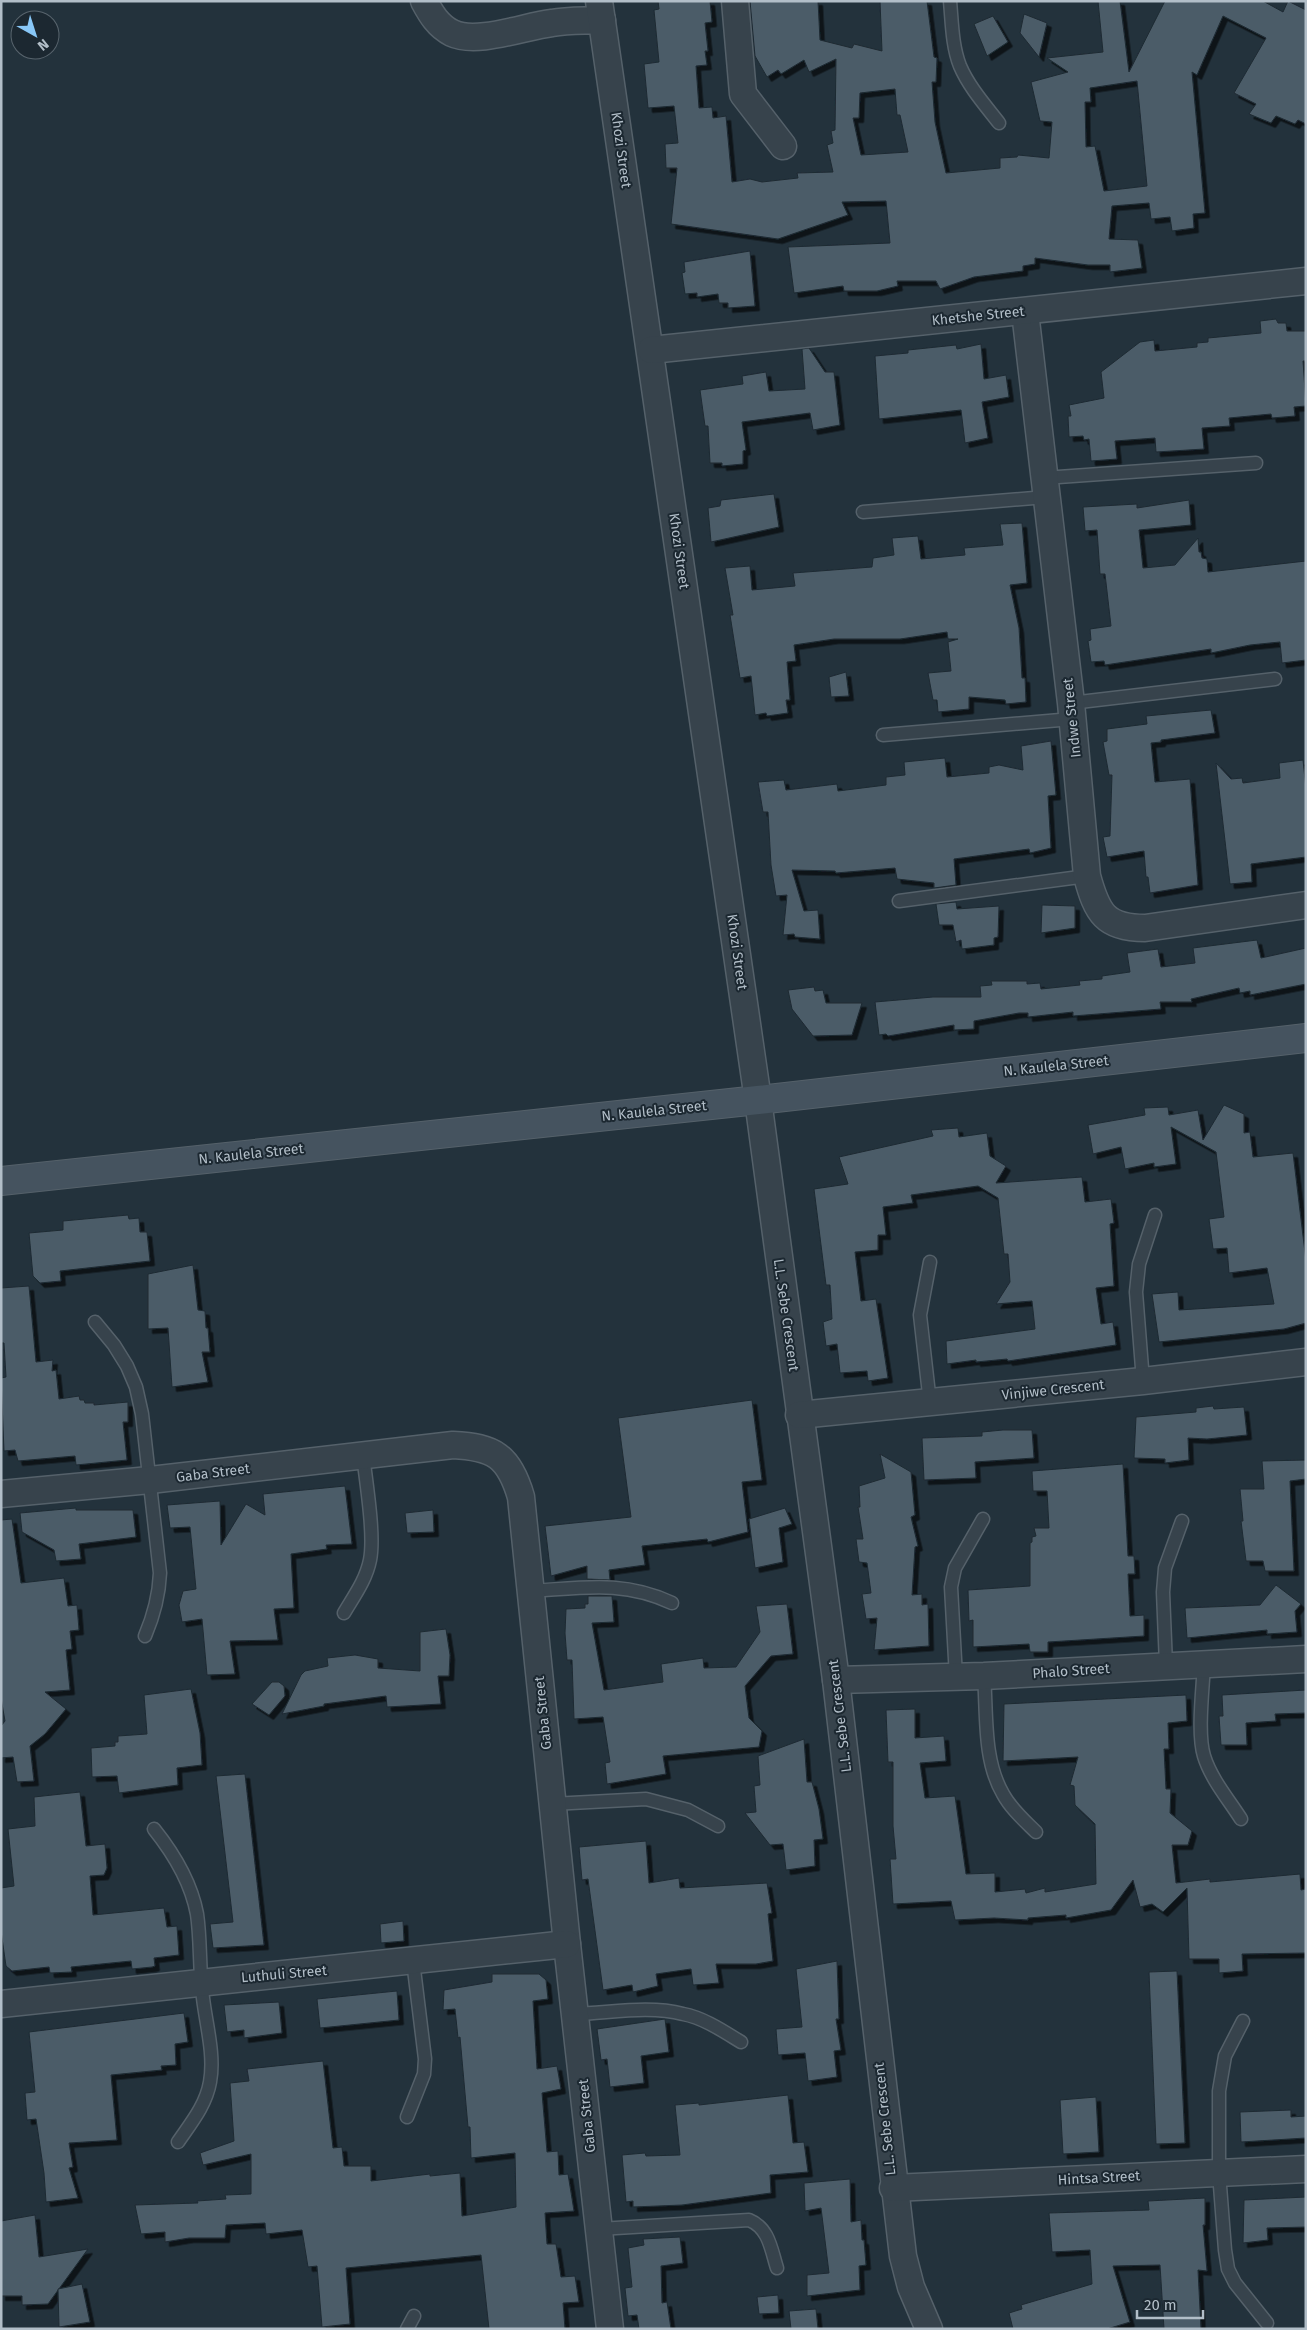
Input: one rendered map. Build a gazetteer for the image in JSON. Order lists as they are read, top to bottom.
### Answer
{
  "streets": {
    "street": [
      "Khozi Street",
      "Khetshe Street",
      "Indwe Street",
      "N. Kaulela Street",
      "L.L. Sebe Crescent",
      "Vinjiwe Crescent",
      "Gaba Street",
      "Phalo Street",
      "Luthuli Street",
      "Hintsa Street"
    ]
  },
  "crossings": [
    ["Khozi Street", "Khetshe Street"],
    ["Khozi Street", "N. Kaulela Street"],
    ["Khozi Street", "L.L. Sebe Crescent"],
    ["Khetshe Street", "Indwe Street"],
    ["N. Kaulela Street", "L.L. Sebe Crescent"],
    ["L.L. Sebe Crescent", "Vinjiwe Crescent"],
    ["L.L. Sebe Crescent", "Phalo Street"],
    ["L.L. Sebe Crescent", "Hintsa Street"],
    ["Gaba Street", "Luthuli Street"]
  ],
  "scale_bar": "20 m",
  "north": "bottom right"
}
